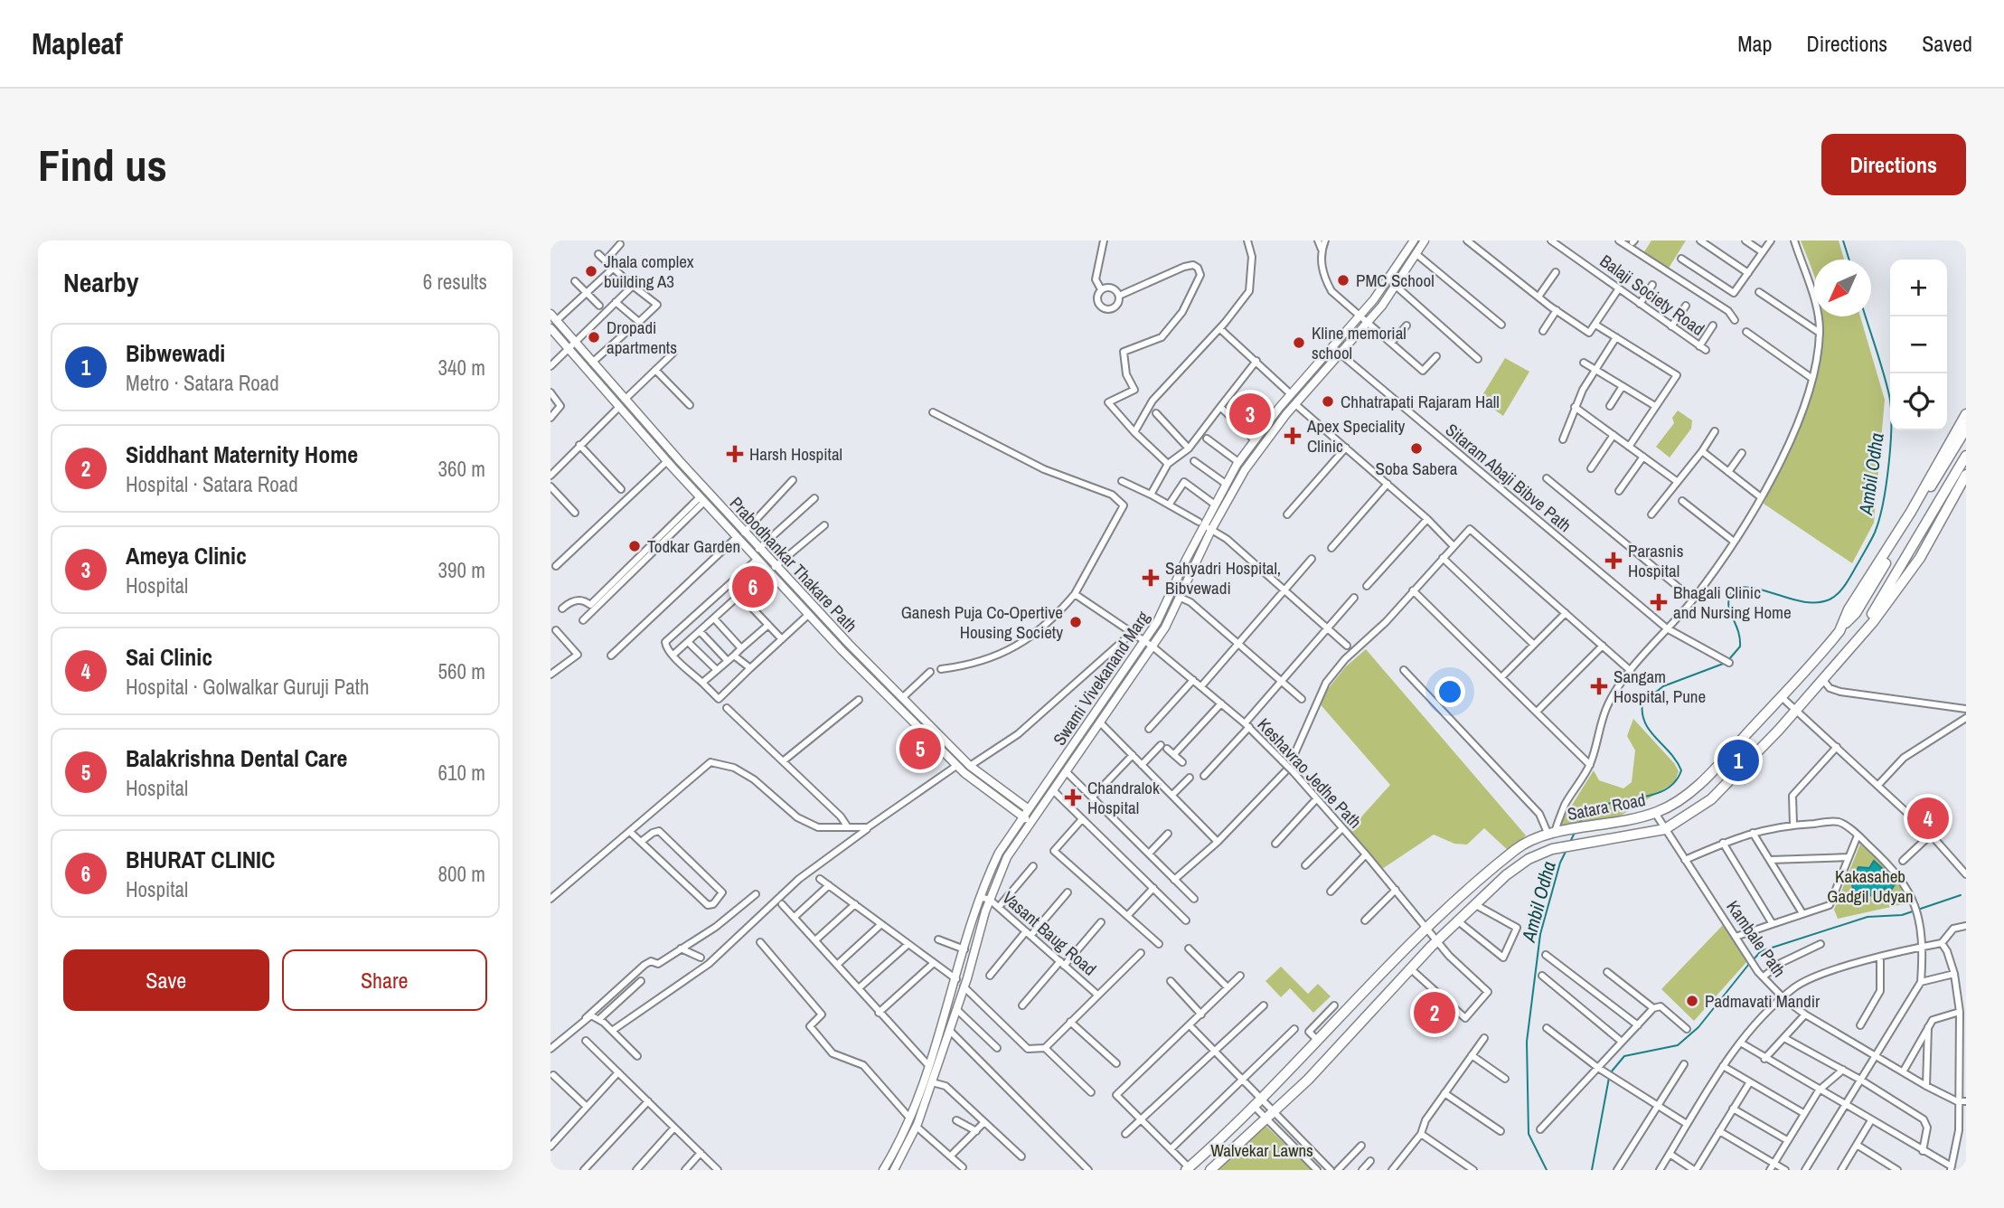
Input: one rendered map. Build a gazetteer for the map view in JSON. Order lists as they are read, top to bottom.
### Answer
{
  "streets": {
    "highway": ["Satara Road"],
    "main road": ["Prabodhankar Thakare Path", "Swami Vivekanand Marg"],
    "street": [
      "Balaji Society Road",
      "Sitaram Abaji Bibve Path",
      "Keshavrao Jedhe Path",
      "Vasant Baug Road",
      "Kambale Path"
    ]
  },
  "crossings": [
    ["Sitaram Abaji Bibve Path", "Swami Vivekanand Marg"],
    ["Prabodhankar Thakare Path", "Swami Vivekanand Marg"],
    ["Swami Vivekanand Marg", "Keshavrao Jedhe Path"],
    ["Swami Vivekanand Marg", "Vasant Baug Road"],
    ["Keshavrao Jedhe Path", "Satara Road"],
    ["Satara Road", "Kambale Path"]
  ],
  "water": ["Ambil Odha"],
  "parks": ["Kakasaheb Gadgil Udyan", "Walvekar Lawns"],
  "places": {
    "other": [
      "Jhala complex building A3",
      "PMC School",
      "Dropadi apartments",
      "Kline memorial school",
      "Chhatrapati Rajaram Hall",
      "Soba Sabera",
      "Todkar Garden",
      "Ganesh Puja Co-Opertive Housing Society",
      "Padmavati Mandir"
    ],
    "health": [
      "Apex Speciality Clinic",
      "Harsh Hospital",
      "Parasnis Hospital",
      "Sahyadri Hospital, Bibvewadi",
      "Bhagali Clinic and Nursing Home",
      "Sangam Hospital, Pune",
      "Chandralok Hospital"
    ]
  },
  "north": "bottom left",
  "page": {
    "header": "Mapleaf",
    "nav": ["Map", "Directions", "Saved"],
    "buttons": [
      "Directions",
      ["Save", "Share"]
    ],
    "title": "Find us",
    "heading": ["Nearby", "6 results"],
    "map_buttons": ["+", "−"],
    "list": [
      {
        "mark": "1",
        "name": "Bibwewadi",
        "note": "Metro · Satara Road",
        "value": "340 m"
      },
      {
        "mark": "2",
        "name": "Siddhant Maternity Home",
        "note": "Hospital · Satara Road",
        "value": "360 m"
      },
      {
        "mark": "3",
        "name": "Ameya Clinic",
        "note": "Hospital",
        "value": "390 m"
      },
      {
        "mark": "4",
        "name": "Sai Clinic",
        "note": "Hospital · Golwalkar Guruji Path",
        "value": "560 m"
      },
      {
        "mark": "5",
        "name": "Balakrishna Dental Care",
        "note": "Hospital",
        "value": "610 m"
      },
      {
        "mark": "6",
        "name": "BHURAT CLINIC",
        "note": "Hospital",
        "value": "800 m"
      }
    ],
    "pins": [
      "3",
      "6",
      "5",
      "1",
      "4",
      "2"
    ]
  }
}
